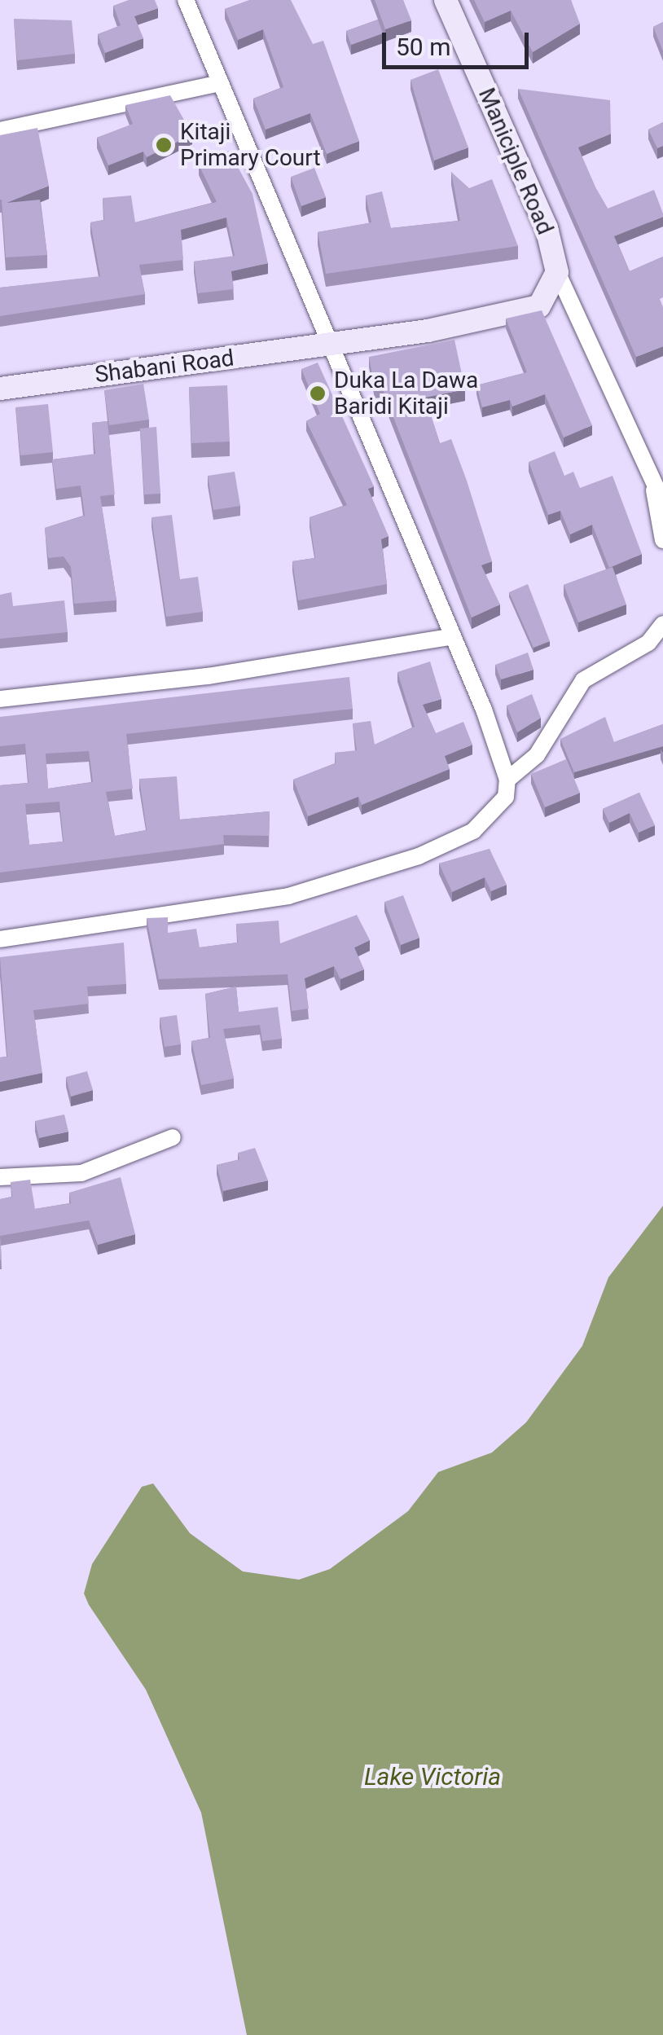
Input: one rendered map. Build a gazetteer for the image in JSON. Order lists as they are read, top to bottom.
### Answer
{
  "streets": {
    "street": ["Maniciple Road", "Shabani Road"]
  },
  "water": ["Lake Victoria"],
  "places": ["Kitaji Primary Court", "Duka La Dawa Baridi Kitaji"],
  "scale_bar": "50 m"
}
